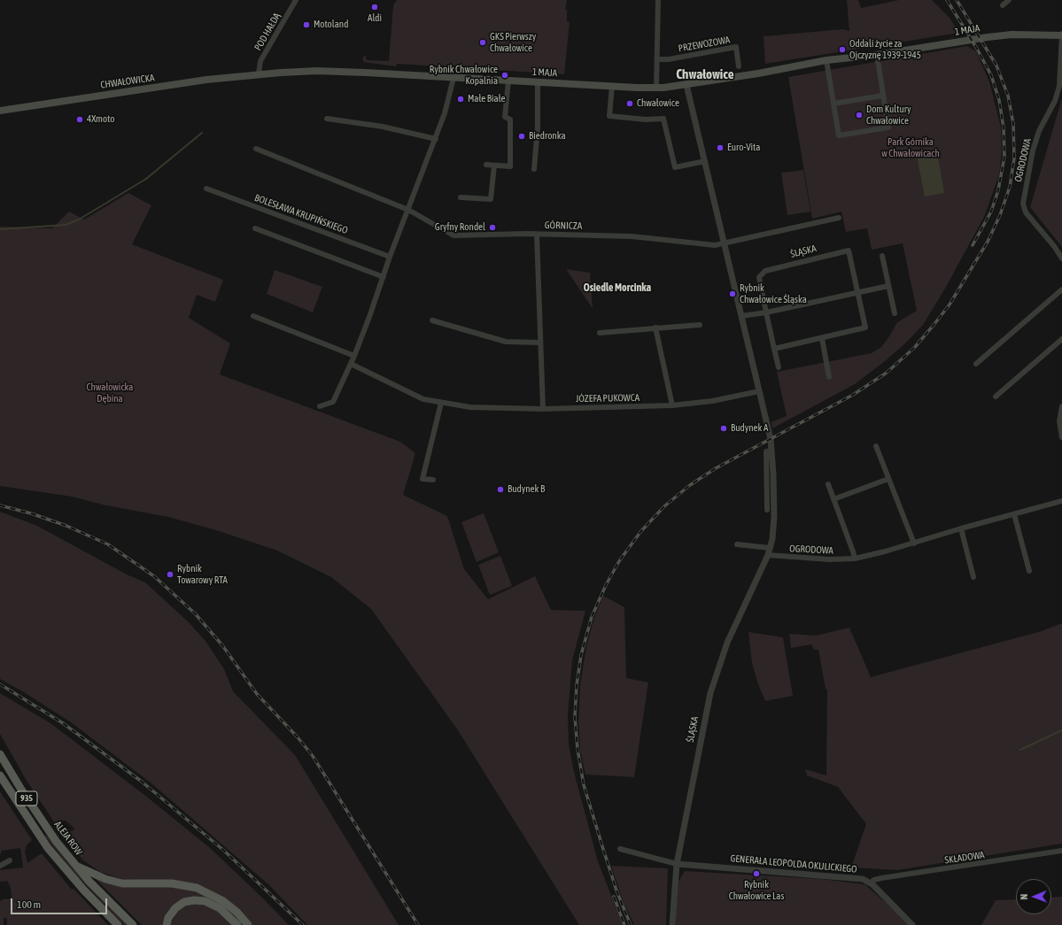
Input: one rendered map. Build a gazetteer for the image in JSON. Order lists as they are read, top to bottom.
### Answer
{
  "streets": {
    "main road": [
      "1 MAJA",
      "CHWAŁOWICKA",
      "935",
      "ALEJA ROW"
    ],
    "street": [
      "POD HAŁDĄ",
      "PRZEWOZOWA",
      "OGRODOWA",
      "BOLESŁAWA KRUPIŃSKIEGO",
      "GÓRNICZA",
      "ŚLĄSKA",
      "JÓZEFA PUKOWCA",
      "SKŁADOWA",
      "GENERAŁA LEOPOLDA OKULICKIEGO"
    ]
  },
  "crossings": [
    ["1 MAJA", "POD HAŁDĄ"],
    ["1 MAJA", "CHWAŁOWICKA"],
    ["1 MAJA", "OGRODOWA"],
    ["1 MAJA", "ŚLĄSKA"],
    ["POD HAŁDĄ", "CHWAŁOWICKA"],
    ["OGRODOWA", "ŚLĄSKA"],
    ["GÓRNICZA", "ŚLĄSKA"],
    ["ŚLĄSKA", "JÓZEFA PUKOWCA"],
    ["ŚLĄSKA", "GENERAŁA LEOPOLDA OKULICKIEGO"],
    ["SKŁADOWA", "GENERAŁA LEOPOLDA OKULICKIEGO"]
  ],
  "districts": ["Chwałowice", "Osiedle Morcinka"],
  "parks": ["Park Górnika w Chwałowicach", "Chwałowicka Dębina"],
  "places": [
    "Aldi",
    "Motoland",
    "GKS Pierwszy Chwałowice",
    "Oddali życie za Ojczyznę 1939-1945",
    "Rybnik Chwałowice Kopalnia",
    "Małe Białe",
    "Chwałowice",
    "Dom Kultury Chwałowice",
    "4Xmoto",
    "Biedronka",
    "Euro-Vita",
    "Gryfny Rondel",
    "Rybnik Chwałowice Śląska",
    "Budynek A",
    "Budynek B",
    "Rybnik Towarowy RTA",
    "Rybnik Chwałowice Las"
  ],
  "scale_bar": "100 m",
  "north": "left"
}
